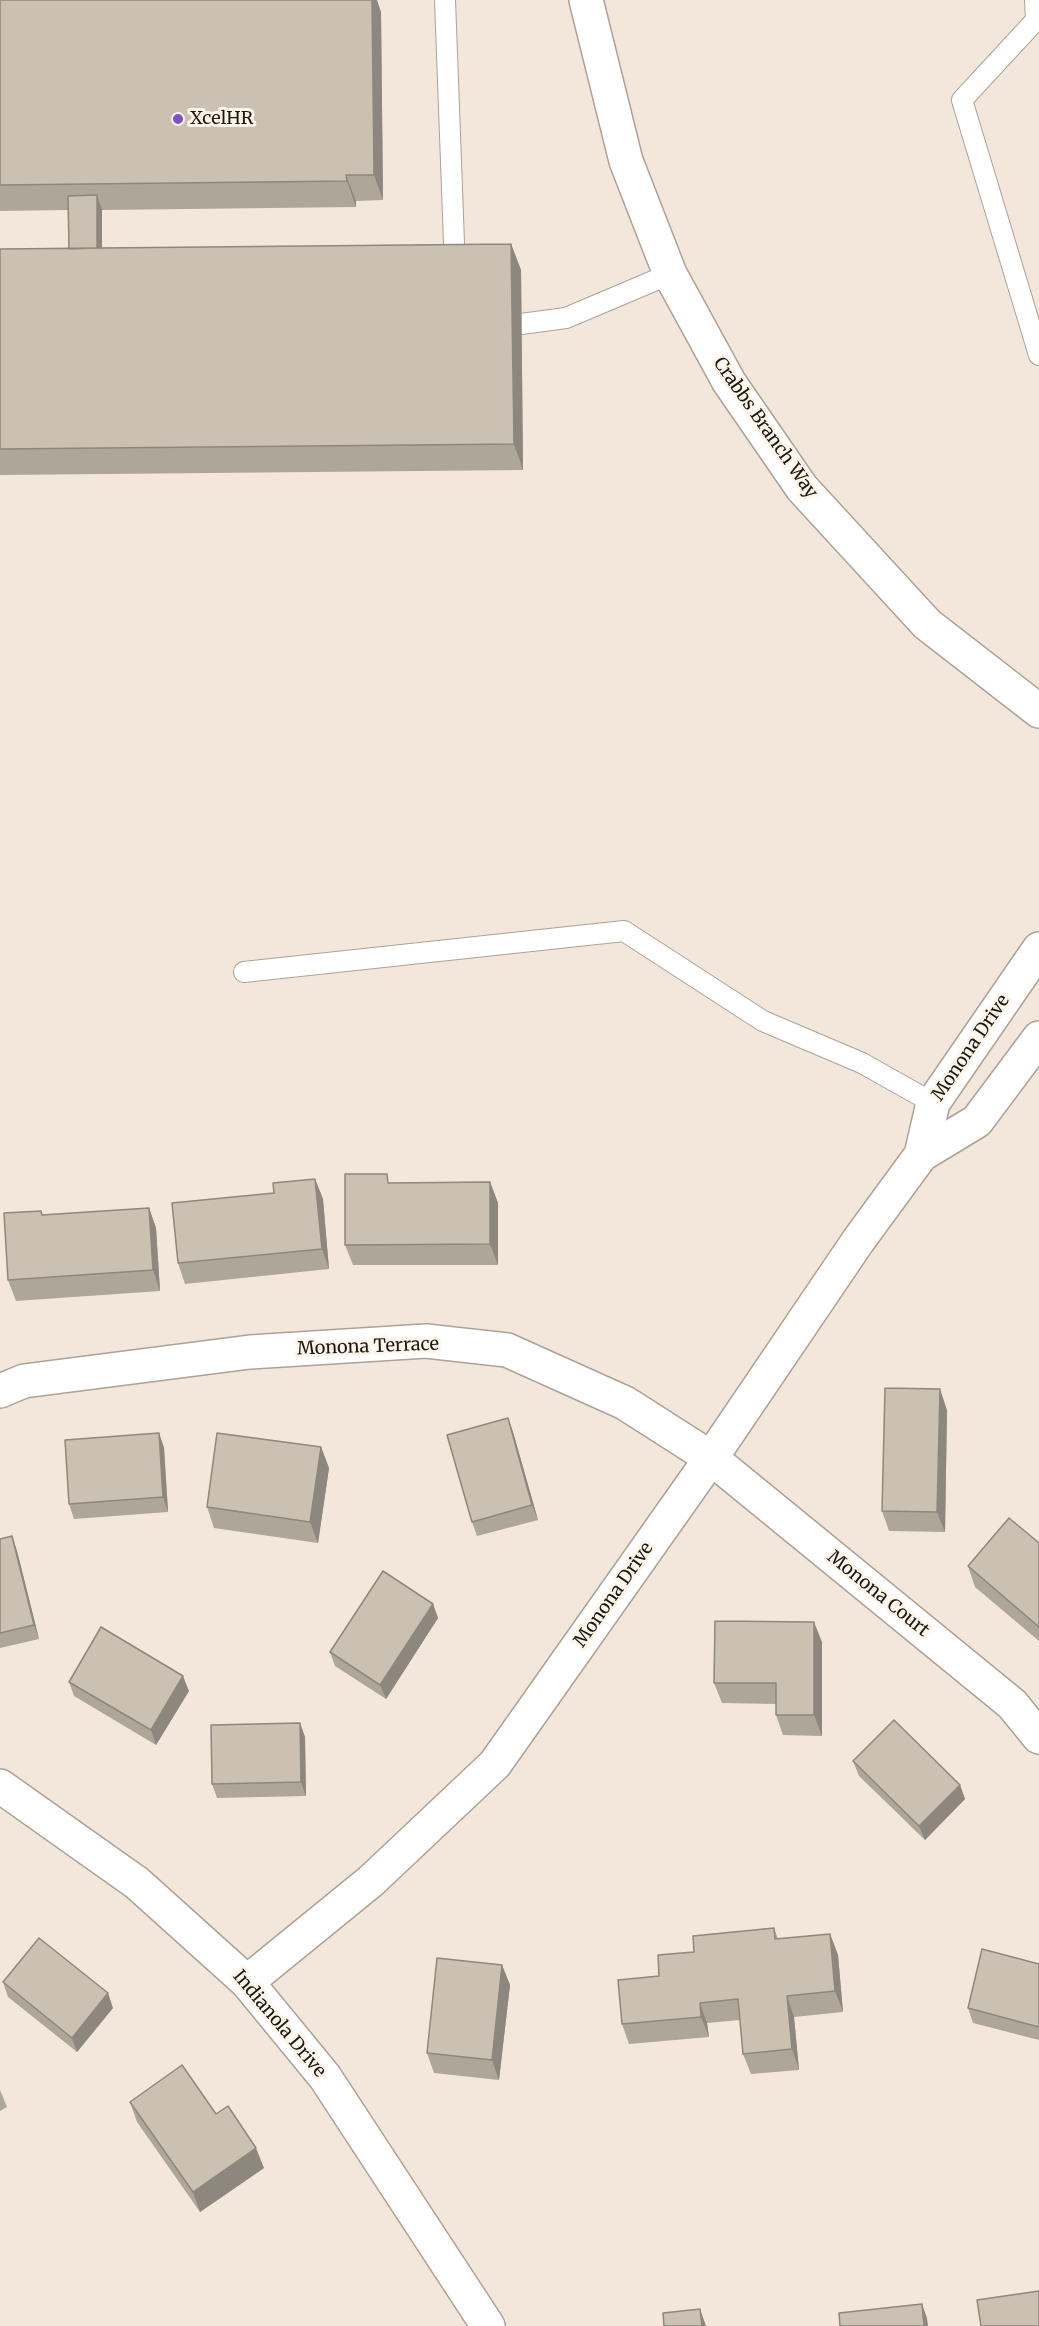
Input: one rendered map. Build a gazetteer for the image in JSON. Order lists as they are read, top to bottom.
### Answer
{
  "streets": {
    "street": [
      "Crabbs Branch Way",
      "Monona Drive",
      "Monona Terrace",
      "Monona Court",
      "Indianola Drive"
    ]
  },
  "crossings": [
    ["Monona Drive", "Monona Terrace"],
    ["Monona Drive", "Monona Court"],
    ["Monona Drive", "Indianola Drive"],
    ["Monona Terrace", "Monona Court"]
  ],
  "places": ["XcelHR"]
}
